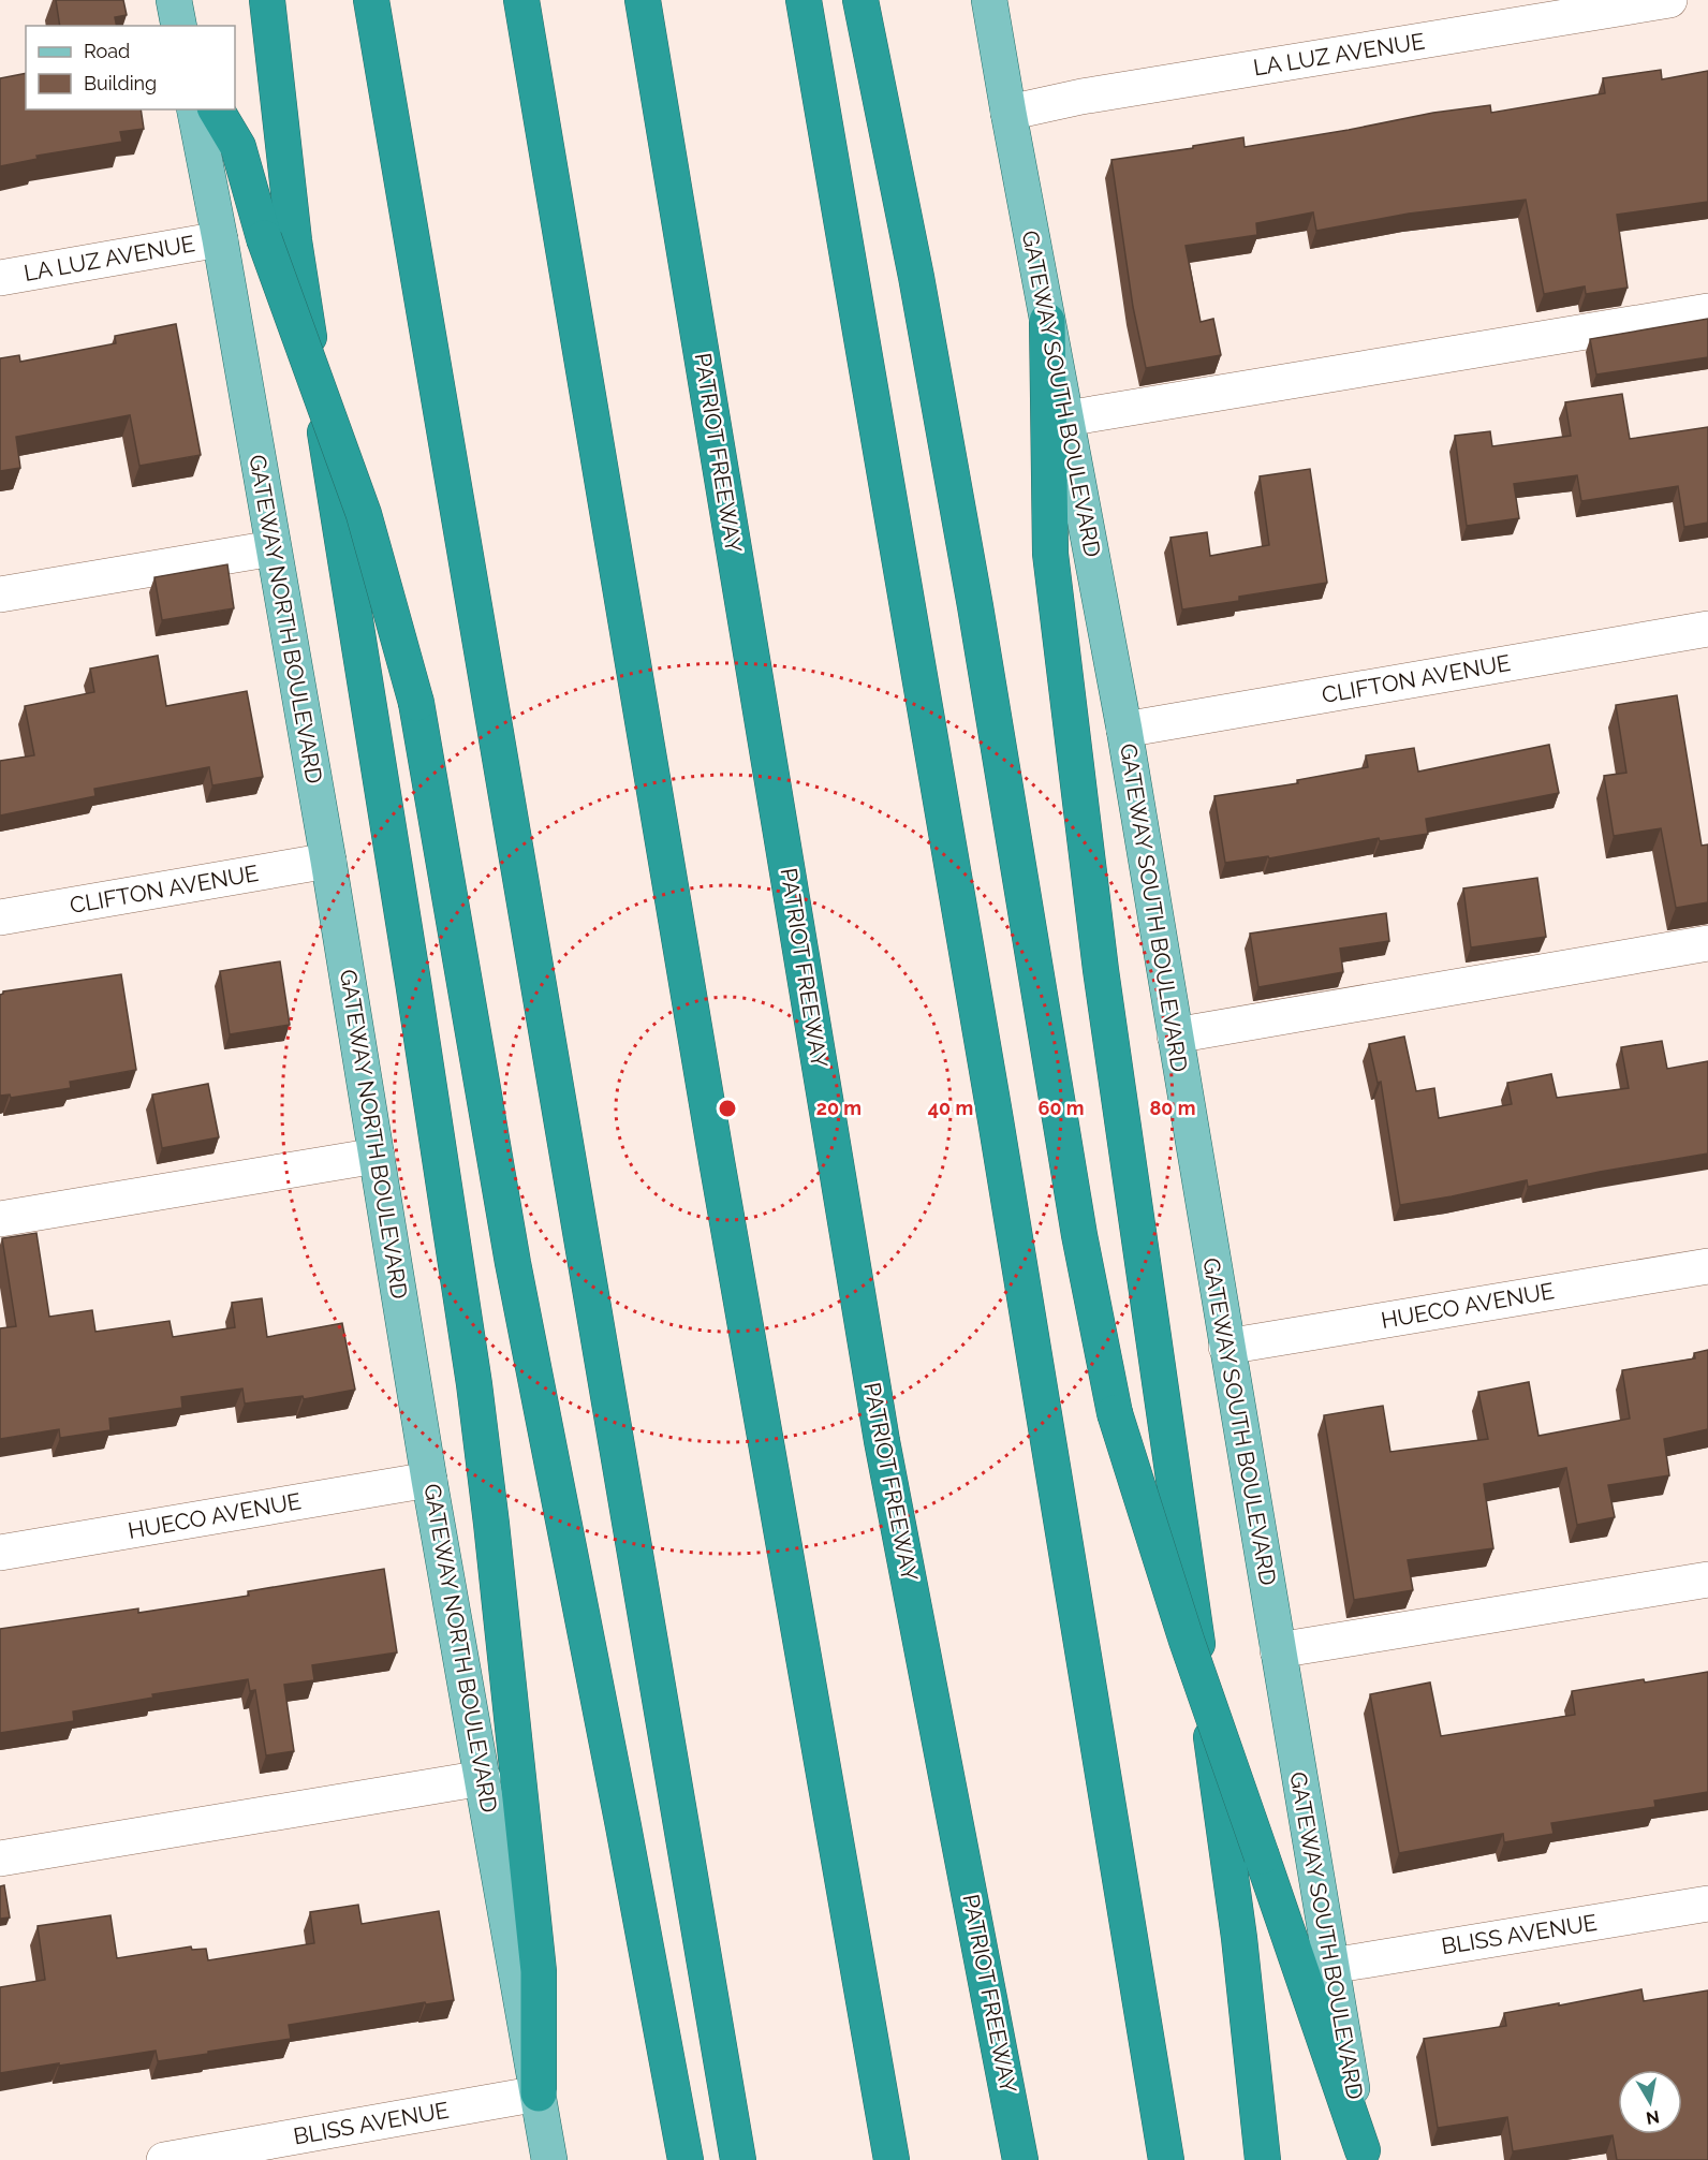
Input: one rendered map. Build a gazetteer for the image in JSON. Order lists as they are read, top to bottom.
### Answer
{
  "streets": {
    "highway": ["PATRIOT FREEWAY"],
    "main road": ["GATEWAY SOUTH BOULEVARD", "GATEWAY NORTH BOULEVARD"],
    "street": [
      "LA LUZ AVENUE",
      "CLIFTON AVENUE",
      "HUECO AVENUE",
      "BLISS AVENUE"
    ]
  },
  "crossings": [
    ["LA LUZ AVENUE", "GATEWAY SOUTH BOULEVARD"],
    ["LA LUZ AVENUE", "GATEWAY NORTH BOULEVARD"],
    ["GATEWAY SOUTH BOULEVARD", "CLIFTON AVENUE"],
    ["GATEWAY SOUTH BOULEVARD", "HUECO AVENUE"],
    ["GATEWAY SOUTH BOULEVARD", "BLISS AVENUE"],
    ["GATEWAY NORTH BOULEVARD", "CLIFTON AVENUE"],
    ["GATEWAY NORTH BOULEVARD", "HUECO AVENUE"],
    ["GATEWAY NORTH BOULEVARD", "BLISS AVENUE"]
  ],
  "legend": ["Road", "Building"],
  "north": "bottom",
  "rings": [
    "20 m",
    "40 m",
    "60 m",
    "80 m"
  ]
}
